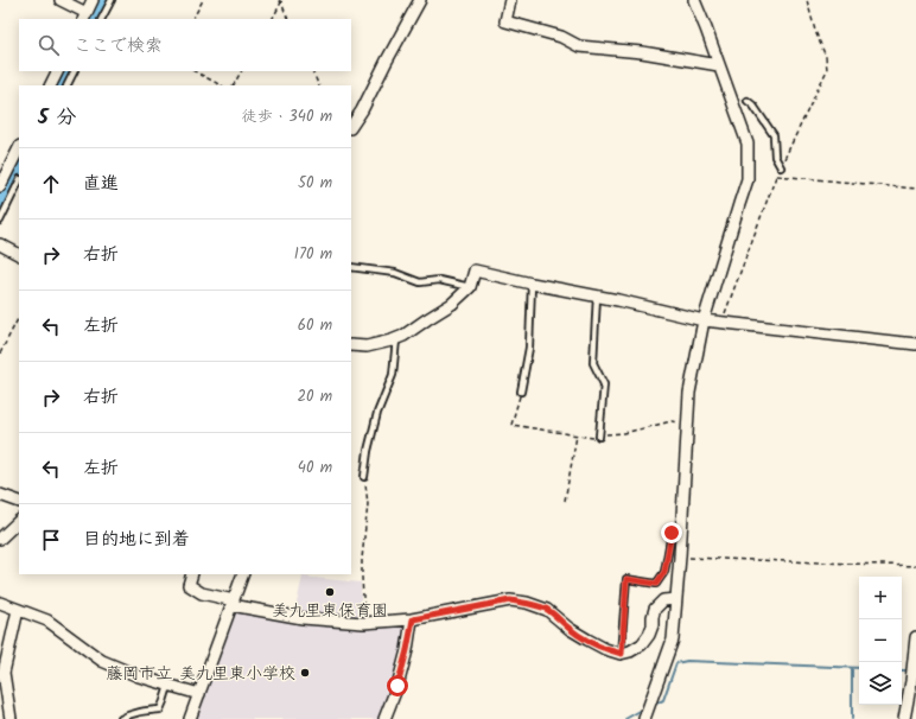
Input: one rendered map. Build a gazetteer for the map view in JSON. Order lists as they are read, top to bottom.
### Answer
{
  "places": ["美九里東保育園", "藤岡市立 美九里東小学校"],
  "page": {
    "search": "ここで検索",
    "heading": ["5 分", "徒歩 · 340 m"],
    "list": [
      ["直進", "50 m"],
      ["右折", "170 m"],
      ["左折", "60 m"],
      ["右折", "20 m"],
      ["左折", "40 m"],
      "目的地に到着"
    ],
    "map_buttons": ["+", "−"]
  }
}
